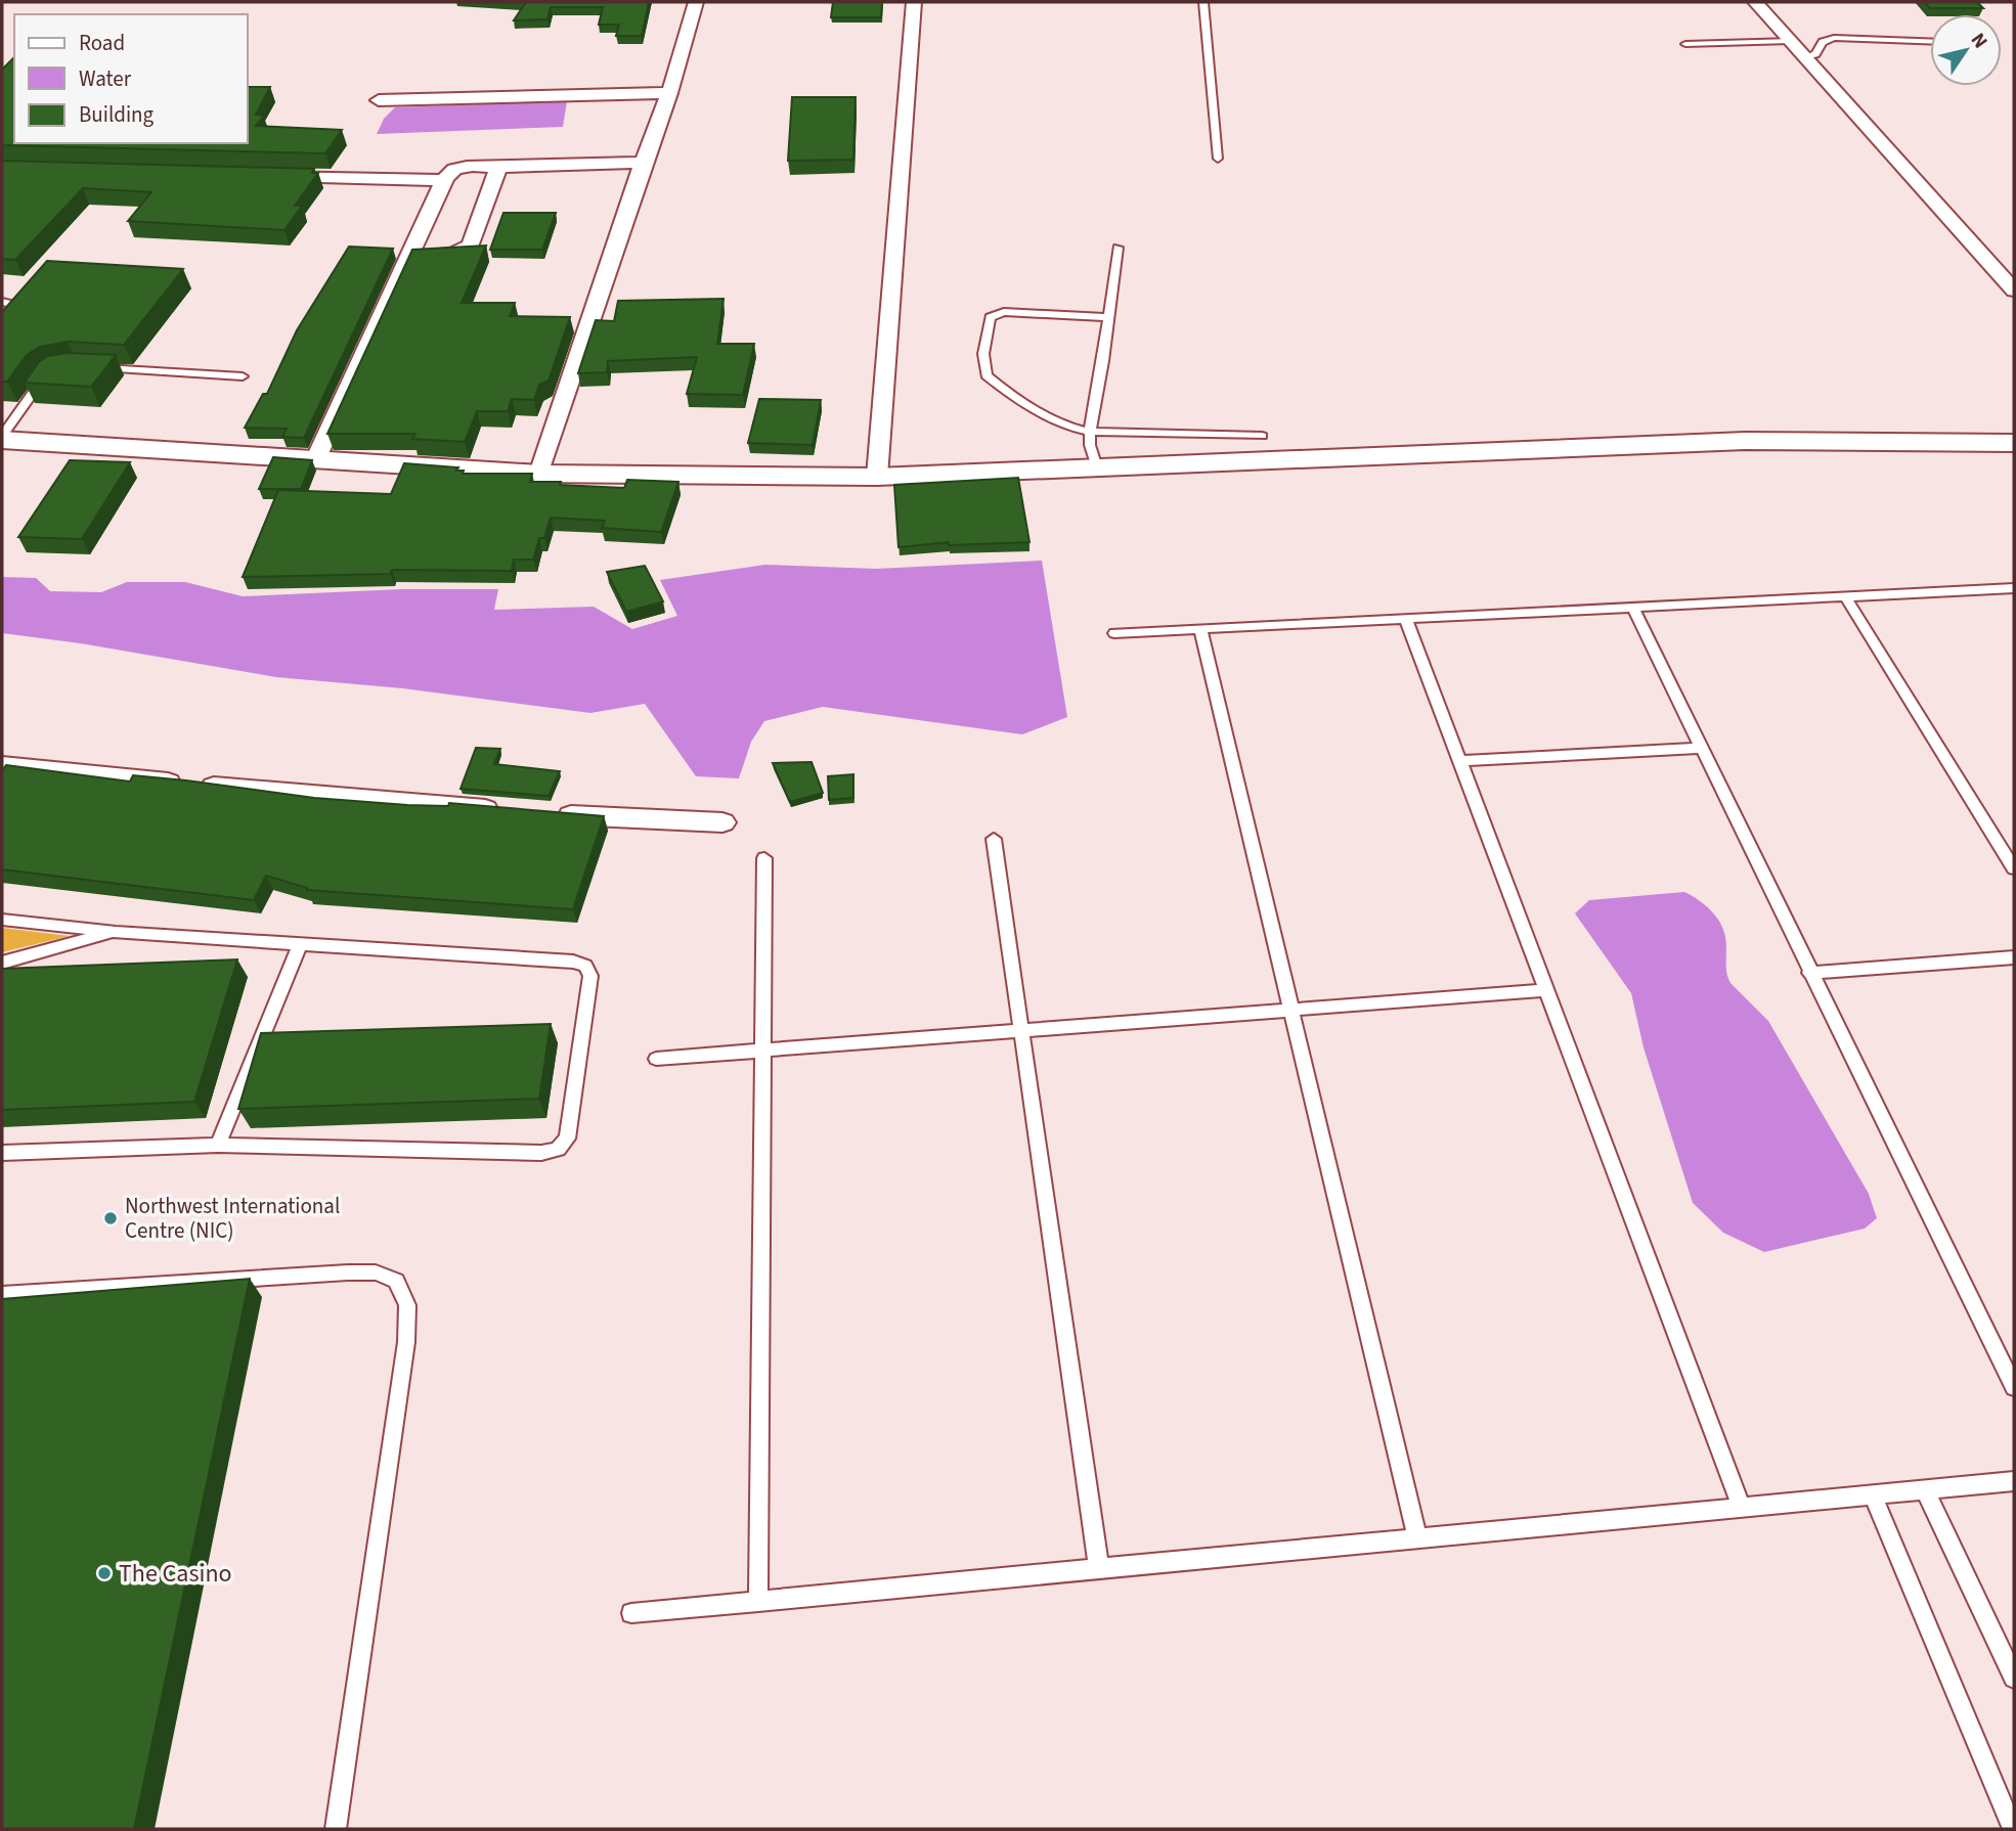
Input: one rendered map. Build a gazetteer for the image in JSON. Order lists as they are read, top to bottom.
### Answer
{
  "places": ["Northwest International Centre (NIC)", "The Casino"],
  "legend": ["Road", "Water", "Building"],
  "north": "top right"
}
